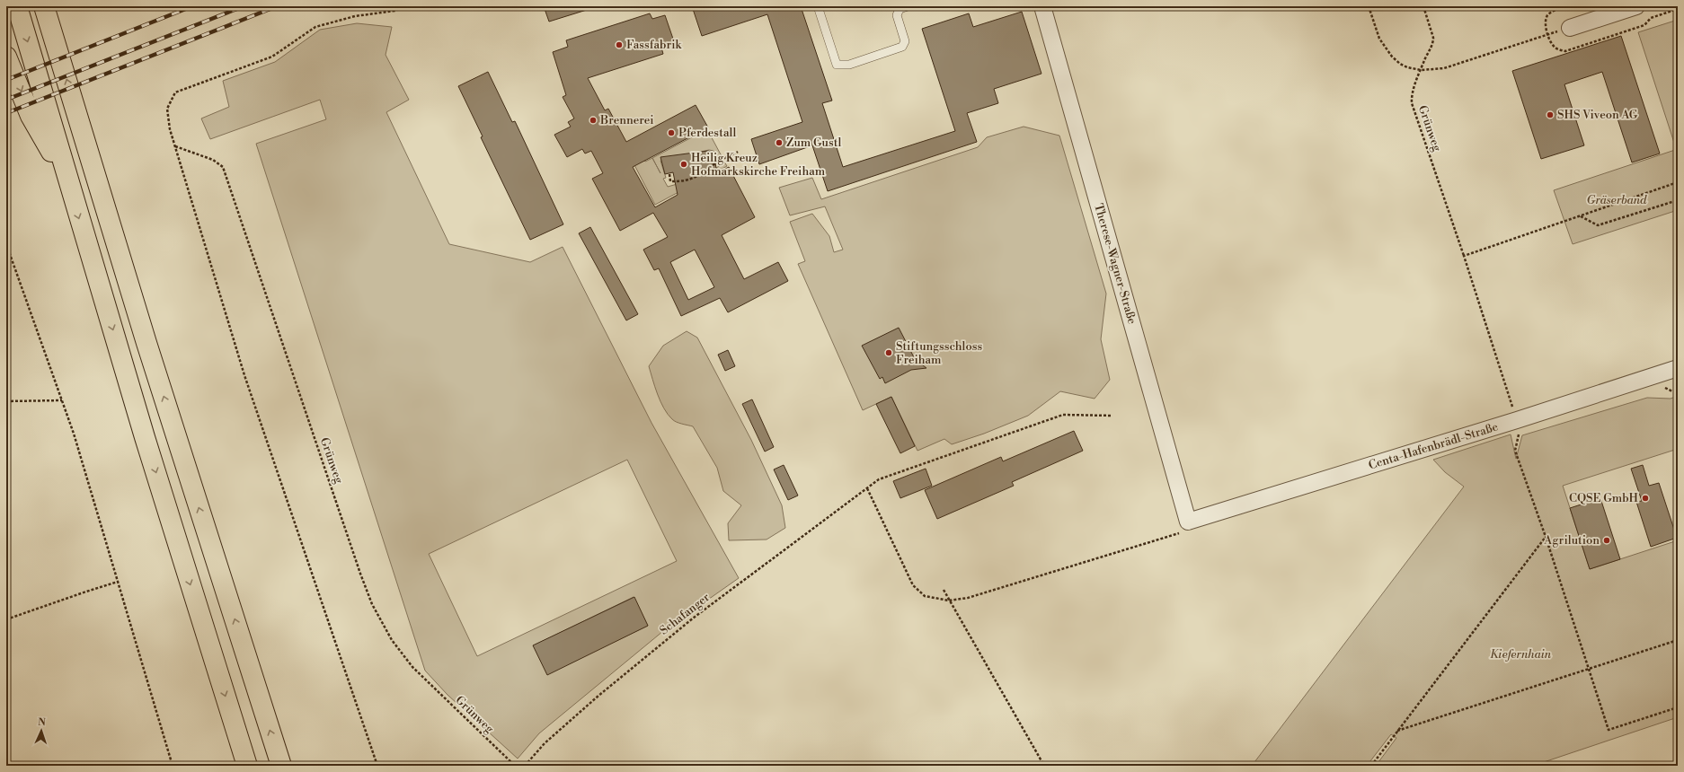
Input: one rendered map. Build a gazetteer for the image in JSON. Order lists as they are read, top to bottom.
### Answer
{
  "streets": {
    "street": ["Therese-Wagner-Straße", "Centa-Hafenbrädl-Straße"],
    "path": ["Grünweg", "Schafanger"]
  },
  "crossings": [
    ["Grünweg", "Centa-Hafenbrädl-Straße"],
    ["Therese-Wagner-Straße", "Centa-Hafenbrädl-Straße"]
  ],
  "parks": ["Gräserband", "Kiefernhain"],
  "places": [
    "Fassfabrik",
    "SHS Viveon AG",
    "Brennerei",
    "Pferdestall",
    "Zum Gustl",
    "Heilig Kreuz Hofmarkskirche Freiham",
    "Stiftungsschloss Freiham",
    "CQSE GmbH",
    "Agrilution"
  ],
  "north": "top"
}
